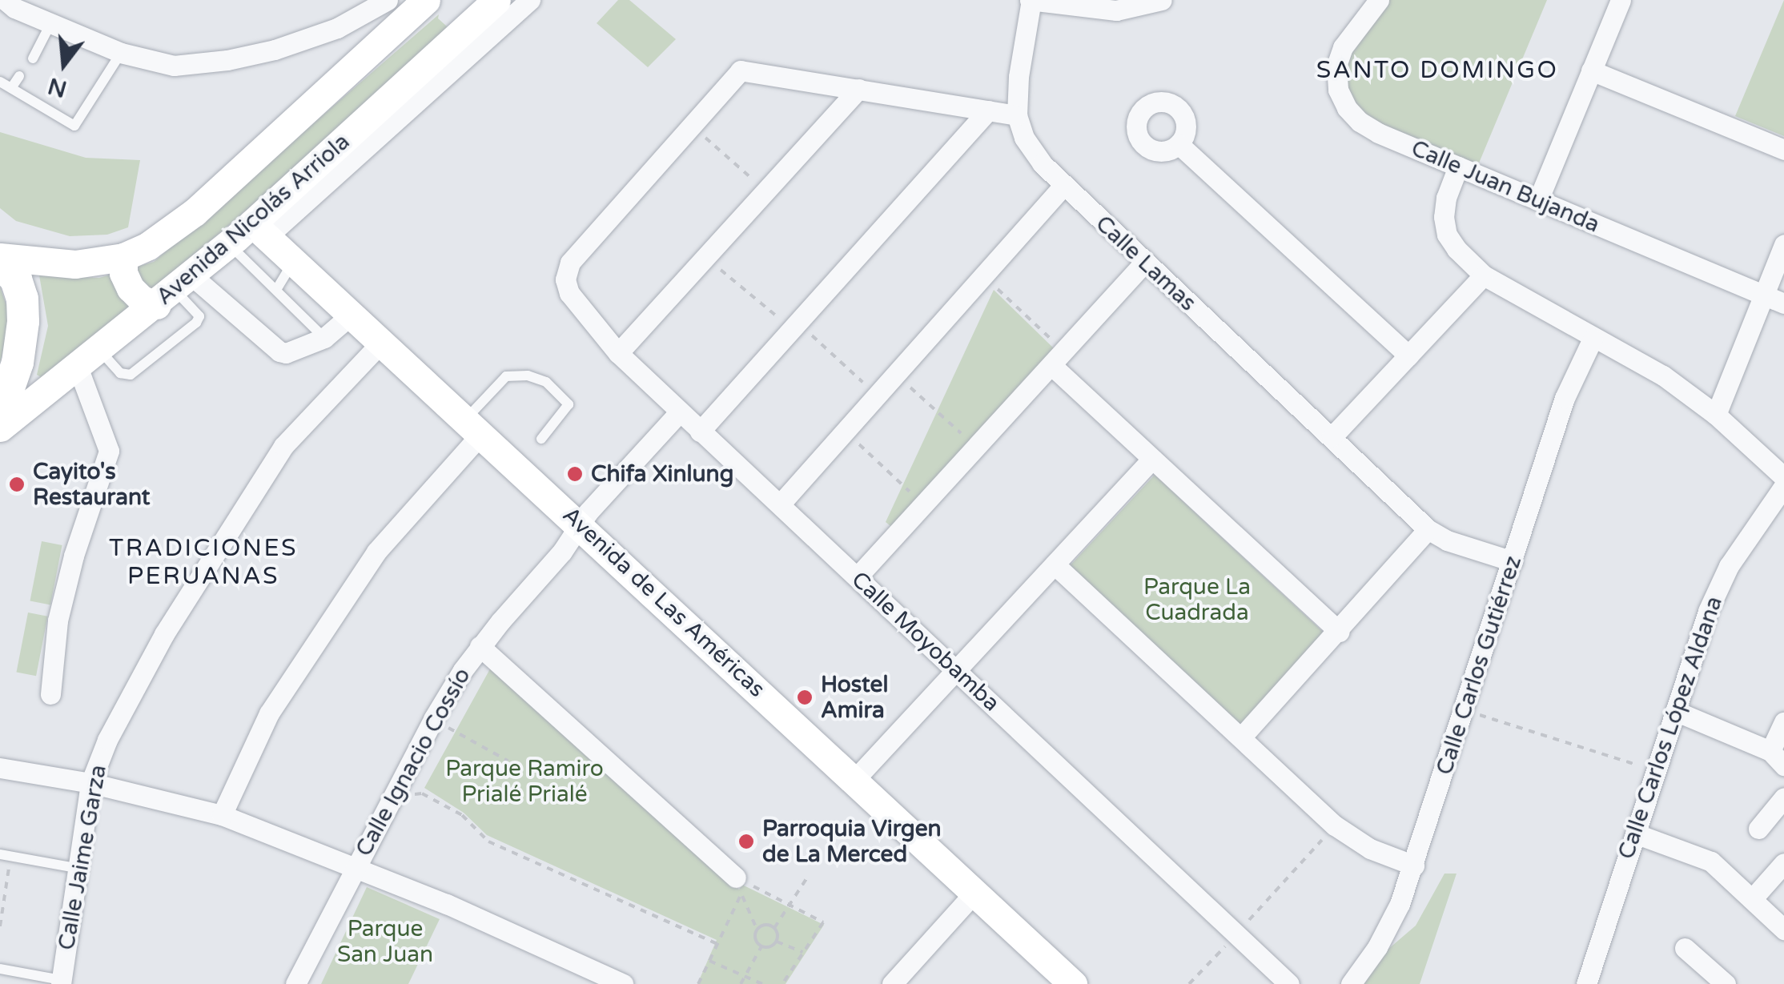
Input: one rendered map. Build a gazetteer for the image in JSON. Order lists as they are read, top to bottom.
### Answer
{
  "streets": {
    "main road": ["Avenida Nicolás Arriola", "Avenida de Las Américas"],
    "street": [
      "Calle Juan Bujanda",
      "Calle Lamas",
      "Calle Moyobamba",
      "Calle Carlos Gutiérrez",
      "Calle Carlos López Aldana",
      "Calle Ignacio Cossío",
      "Calle Jaime Garza"
    ]
  },
  "crossings": [
    ["Avenida Nicolás Arriola", "Avenida de Las Américas"],
    ["Calle Lamas", "Calle Carlos Gutiérrez"],
    ["Avenida de Las Américas", "Calle Ignacio Cossío"],
    ["Avenida de Las Américas", "Calle Jaime Garza"],
    ["Calle Moyobamba", "Calle Ignacio Cossío"]
  ],
  "districts": ["SANTO DOMINGO", "TRADICIONES PERUANAS"],
  "parks": ["Parque La Cuadrada", "Parque Ramiro Prialé Prialé", "Parque San Juan"],
  "places": [
    "Chifa Xinlung",
    "Cayito's Restaurant",
    "Hostel Amira",
    "Parroquia Virgen de La Merced"
  ],
  "north": "bottom"
}
